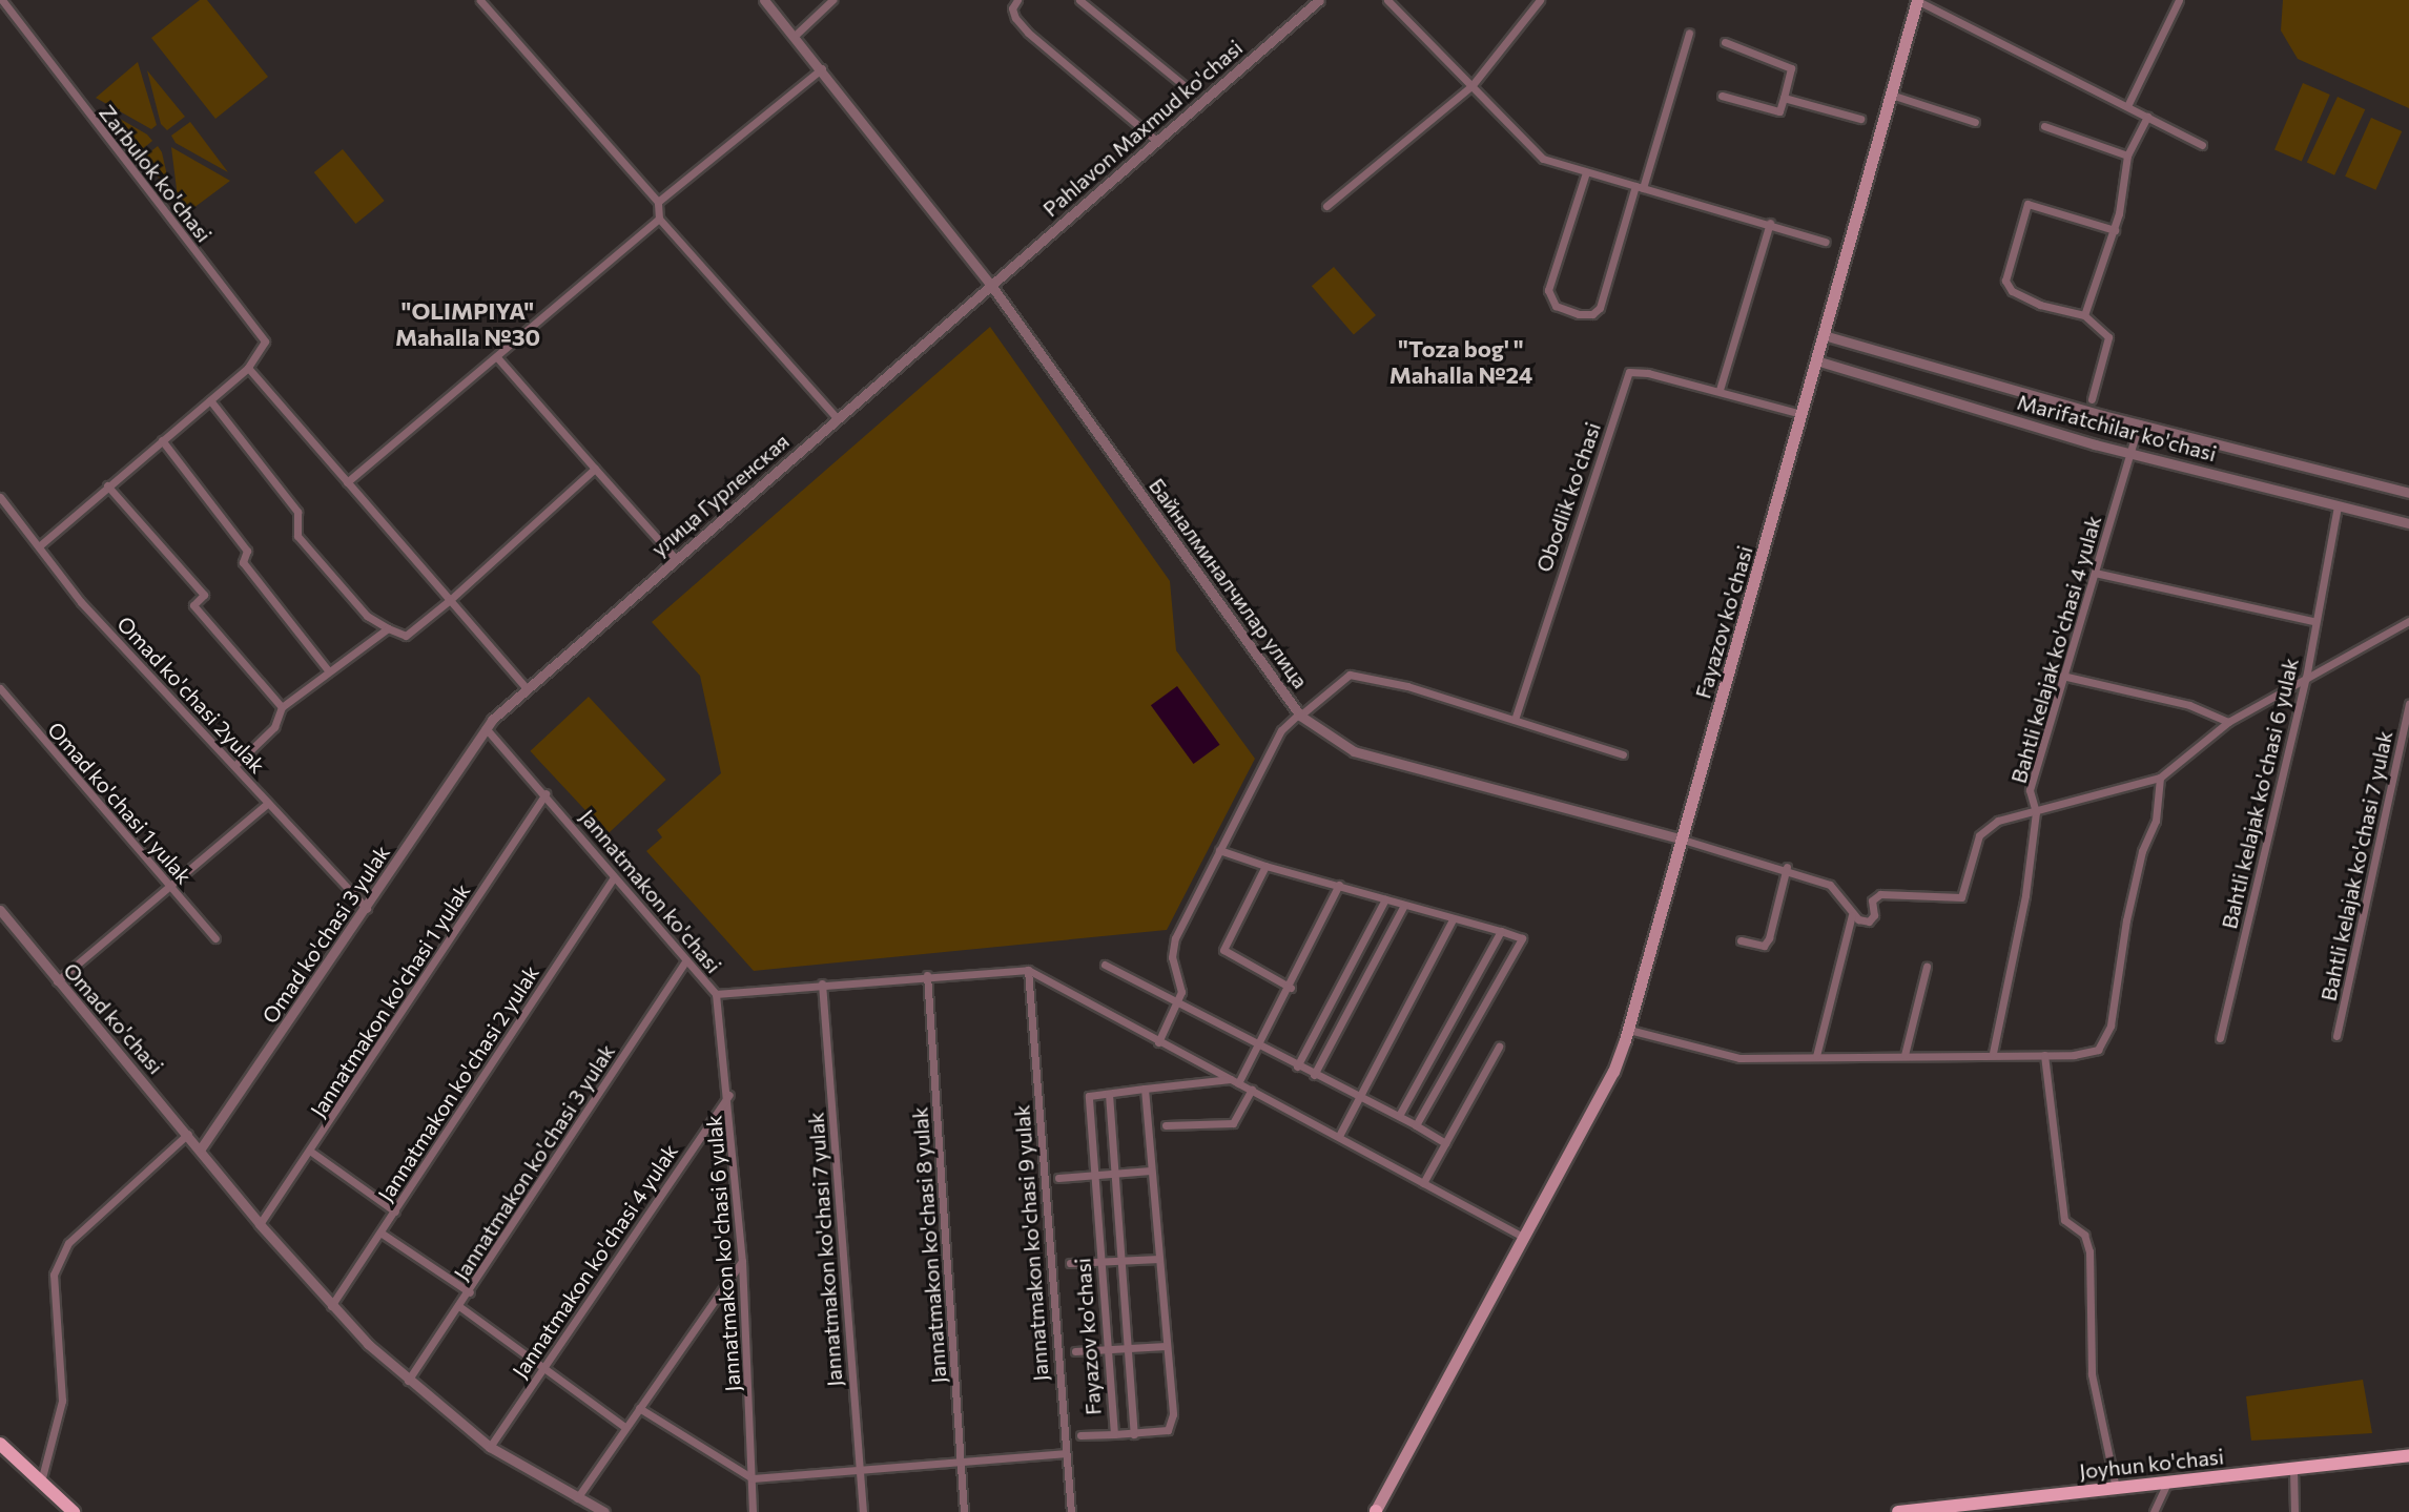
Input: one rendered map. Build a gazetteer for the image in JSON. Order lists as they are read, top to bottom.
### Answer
{
  "streets": {
    "main road": ["Fayazov ko'chasi", "Joyhun ko'chasi"],
    "street": [
      "Pahlavon Maxmud ko'chasi",
      "Zarbulok ko'chasi",
      "Marifatchilar ko'chasi",
      "улица Гурленская",
      "Obodlik ko'chasi",
      "Байналминалчилар улица",
      "Bahtli kelajak ko'chasi 4 yulak",
      "Omad ko'chasi 2yulak",
      "Bahtli kelajak ko'chasi 6 yulak",
      "Omad ko'chasi 1 yulak",
      "Bahtli kelajak ko'chasi 7 yulak",
      "Jannatmakon ko'chasi",
      "Omad ko'chasi 3 yulak",
      "Jannatmakon ko'chasi 1 yulak",
      "Omad ko'chasi",
      "Jannatmakon ko'chasi 2 yulak",
      "Jannatmakon ko'chasi 3 yulak",
      "Jannatmakon ko'chasi 9 yulak",
      "Jannatmakon ko'chasi 8 yulak",
      "Jannatmakon ko'chasi 7 yulak",
      "Jannatmakon ko'chasi 6 yulak",
      "Jannatmakon ko'chasi 4 yulak"
    ]
  },
  "crossings": [
    ["Pahlavon Maxmud ko'chasi", "улица Гурленская"],
    ["Pahlavon Maxmud ko'chasi", "Байналминалчилар улица"],
    ["Marifatchilar ko'chasi", "Fayazov ko'chasi"],
    ["Marifatchilar ko'chasi", "Bahtli kelajak ko'chasi 4 yulak"],
    ["Marifatchilar ko'chasi", "Bahtli kelajak ko'chasi 6 yulak"],
    ["улица Гурленская", "Байналминалчилар улица"],
    ["улица Гурленская", "Jannatmakon ko'chasi"],
    ["улица Гурленская", "Omad ko'chasi 3 yulak"],
    ["Obodlik ko'chasi", "Fayazov ko'chasi"],
    ["Байналминалчилар улица", "Fayazov ko'chasi"],
    ["Omad ko'chasi 2yulak", "Omad ko'chasi 3 yulak"],
    ["Jannatmakon ko'chasi", "Jannatmakon ko'chasi 1 yulak"],
    ["Jannatmakon ko'chasi", "Jannatmakon ko'chasi 2 yulak"],
    ["Jannatmakon ko'chasi", "Jannatmakon ko'chasi 3 yulak"],
    ["Jannatmakon ko'chasi", "Jannatmakon ko'chasi 9 yulak"],
    ["Jannatmakon ko'chasi", "Jannatmakon ko'chasi 8 yulak"],
    ["Jannatmakon ko'chasi", "Jannatmakon ko'chasi 7 yulak"],
    ["Jannatmakon ko'chasi", "Jannatmakon ko'chasi 6 yulak"],
    ["Omad ko'chasi 3 yulak", "Omad ko'chasi"],
    ["Jannatmakon ko'chasi 1 yulak", "Omad ko'chasi"],
    ["Omad ko'chasi", "Jannatmakon ko'chasi 2 yulak"],
    ["Omad ko'chasi", "Jannatmakon ko'chasi 3 yulak"],
    ["Omad ko'chasi", "Jannatmakon ko'chasi 4 yulak"],
    ["Jannatmakon ko'chasi 6 yulak", "Jannatmakon ko'chasi 4 yulak"]
  ],
  "districts": ["\"OLIMPIYA\" Mahalla №30", "\"Toza bog' \" Mahalla №24"]
}
